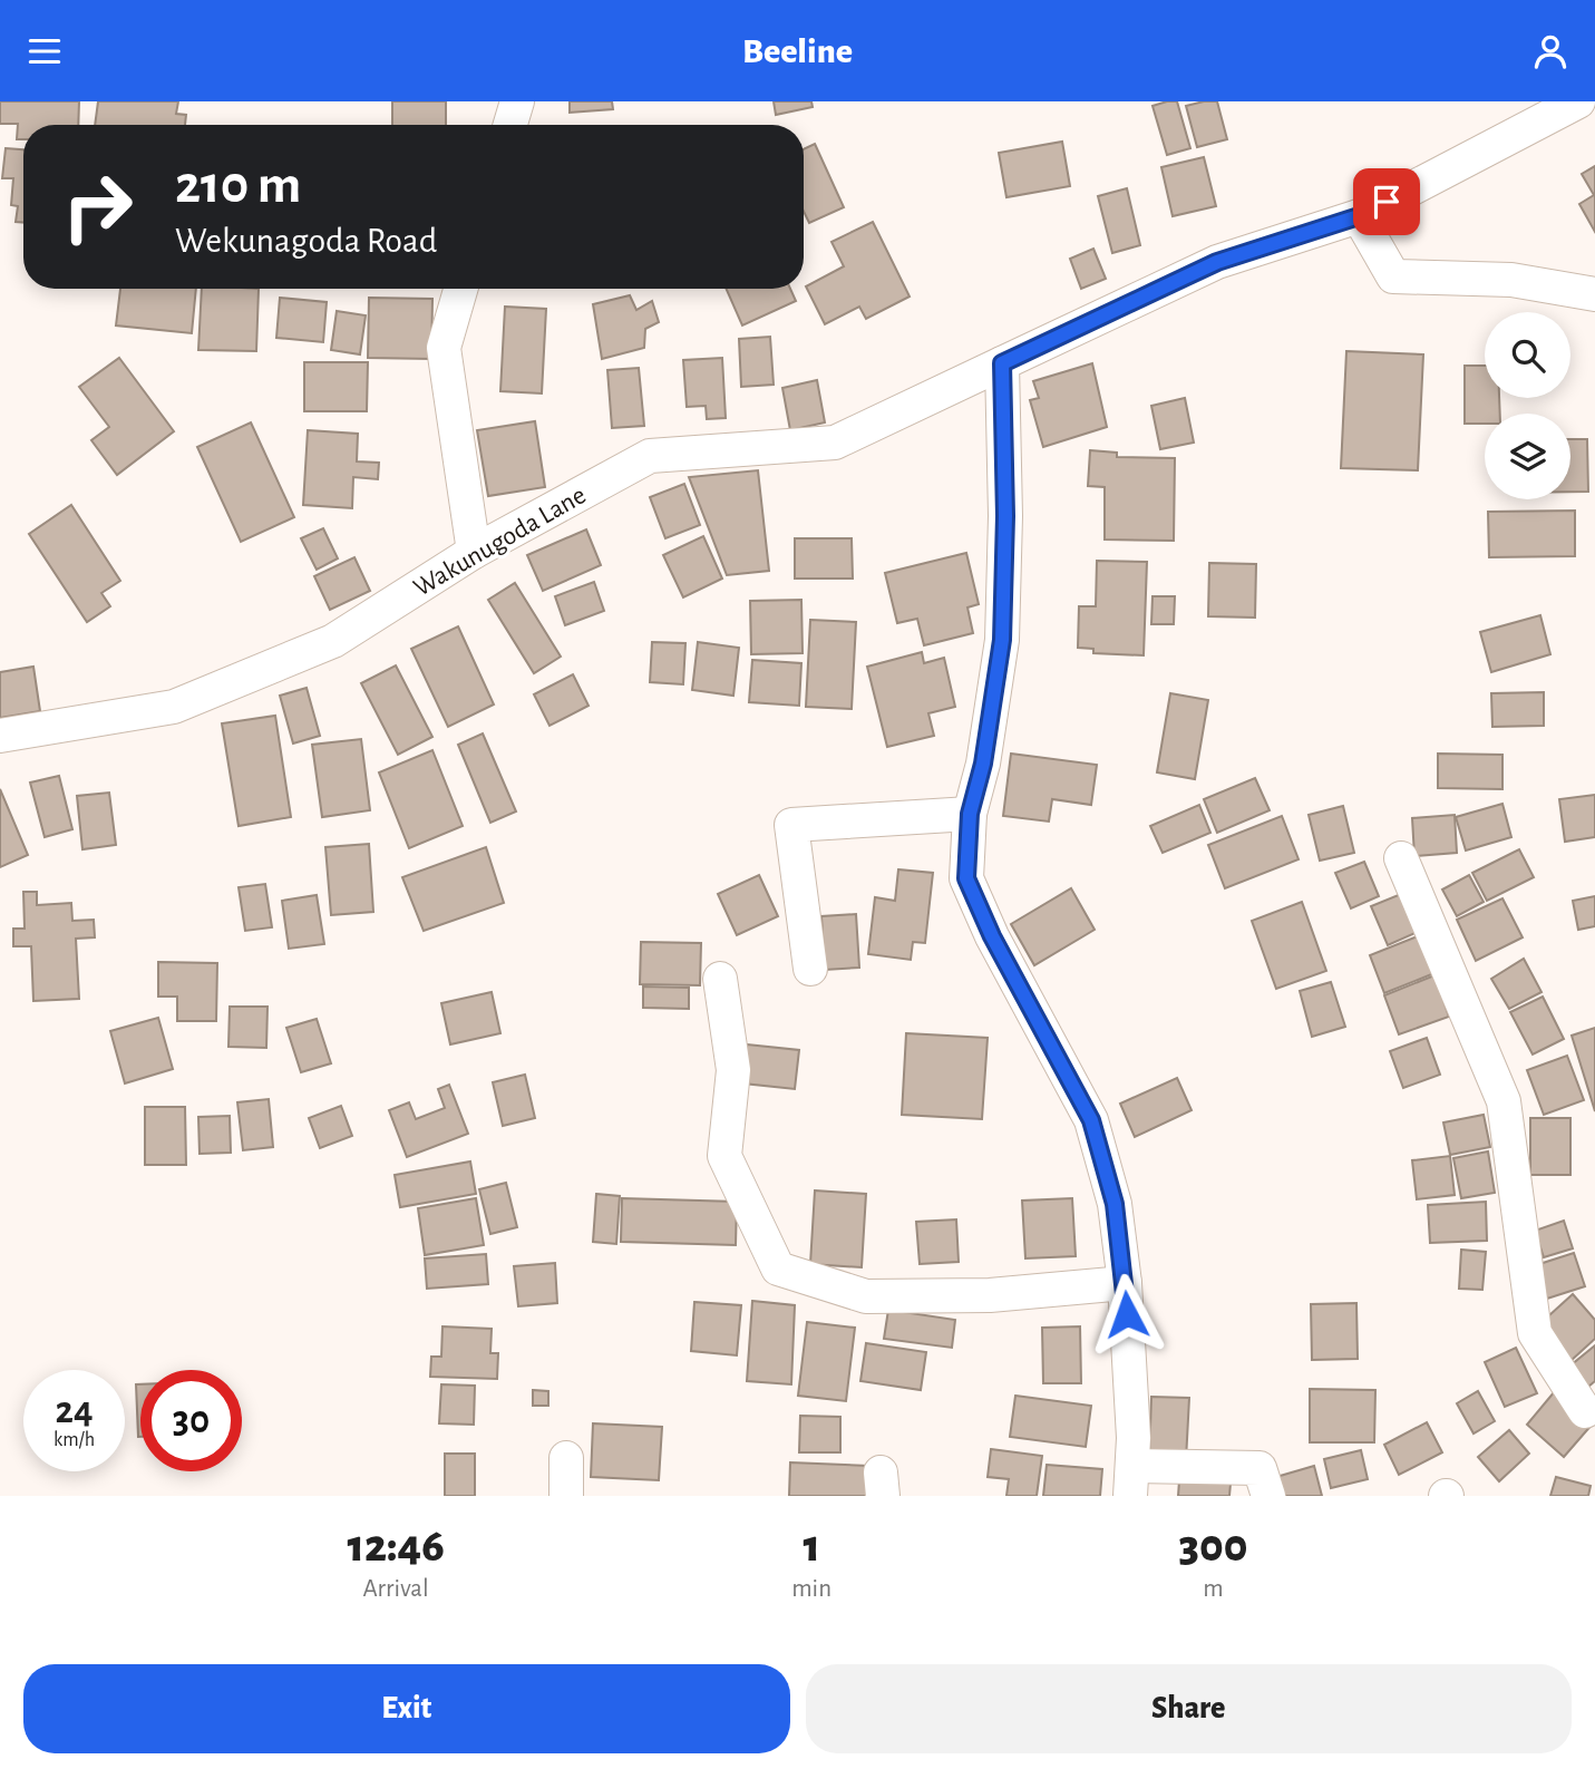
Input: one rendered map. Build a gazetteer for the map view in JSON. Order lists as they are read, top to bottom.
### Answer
{
  "streets": {
    "street": ["Wakunugoda Lane"]
  },
  "page": {
    "header": "Beeline",
    "turn": ["210 m", "Wekunagoda Road"],
    "speed": "24 km/h",
    "limit": "30",
    "eta": [
      "12:46",
      "Arrival",
      "1",
      "min",
      "300",
      "m"
    ],
    "buttons": ["Exit", "Share"]
  }
}
